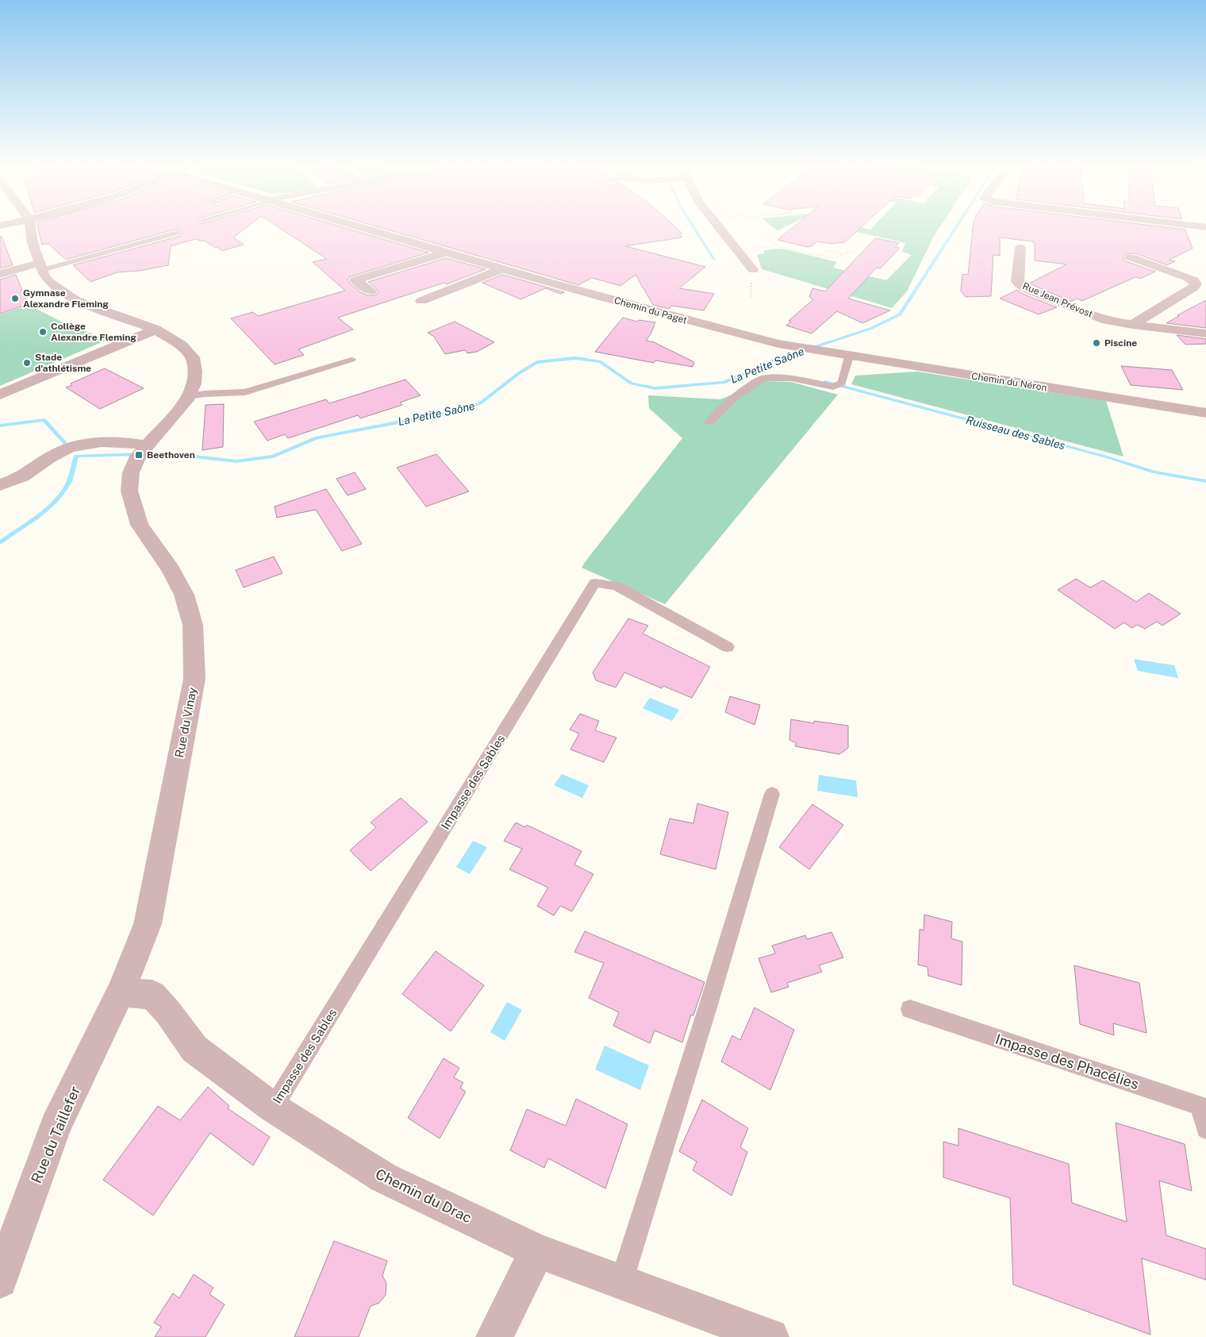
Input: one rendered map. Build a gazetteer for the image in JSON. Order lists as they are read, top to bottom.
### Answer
{
  "streets": {
    "street": [
      "Rue Jean Prévost",
      "Chemin du Paget",
      "Chemin du Néron",
      "Rue du Vinay",
      "Rue du Taillefer",
      "Chemin du Drac"
    ],
    "lane": ["Impasse des Sables", "Impasse des Phacélies"]
  },
  "crossings": [
    ["Chemin du Paget", "Chemin du Néron"],
    ["Rue du Vinay", "Rue du Taillefer"],
    ["Rue du Vinay", "Chemin du Drac"],
    ["Impasse des Sables", "Chemin du Drac"],
    ["Rue du Taillefer", "Chemin du Drac"]
  ],
  "water": ["La Petite Saône", "Ruisseau des Sables"],
  "places": {
    "other": [
      "Gymnase Alexandre Fleming",
      "Collège Alexandre Fleming",
      "Piscine",
      "Stade d'athlétisme"
    ],
    "transit": ["Beethoven"]
  }
}
